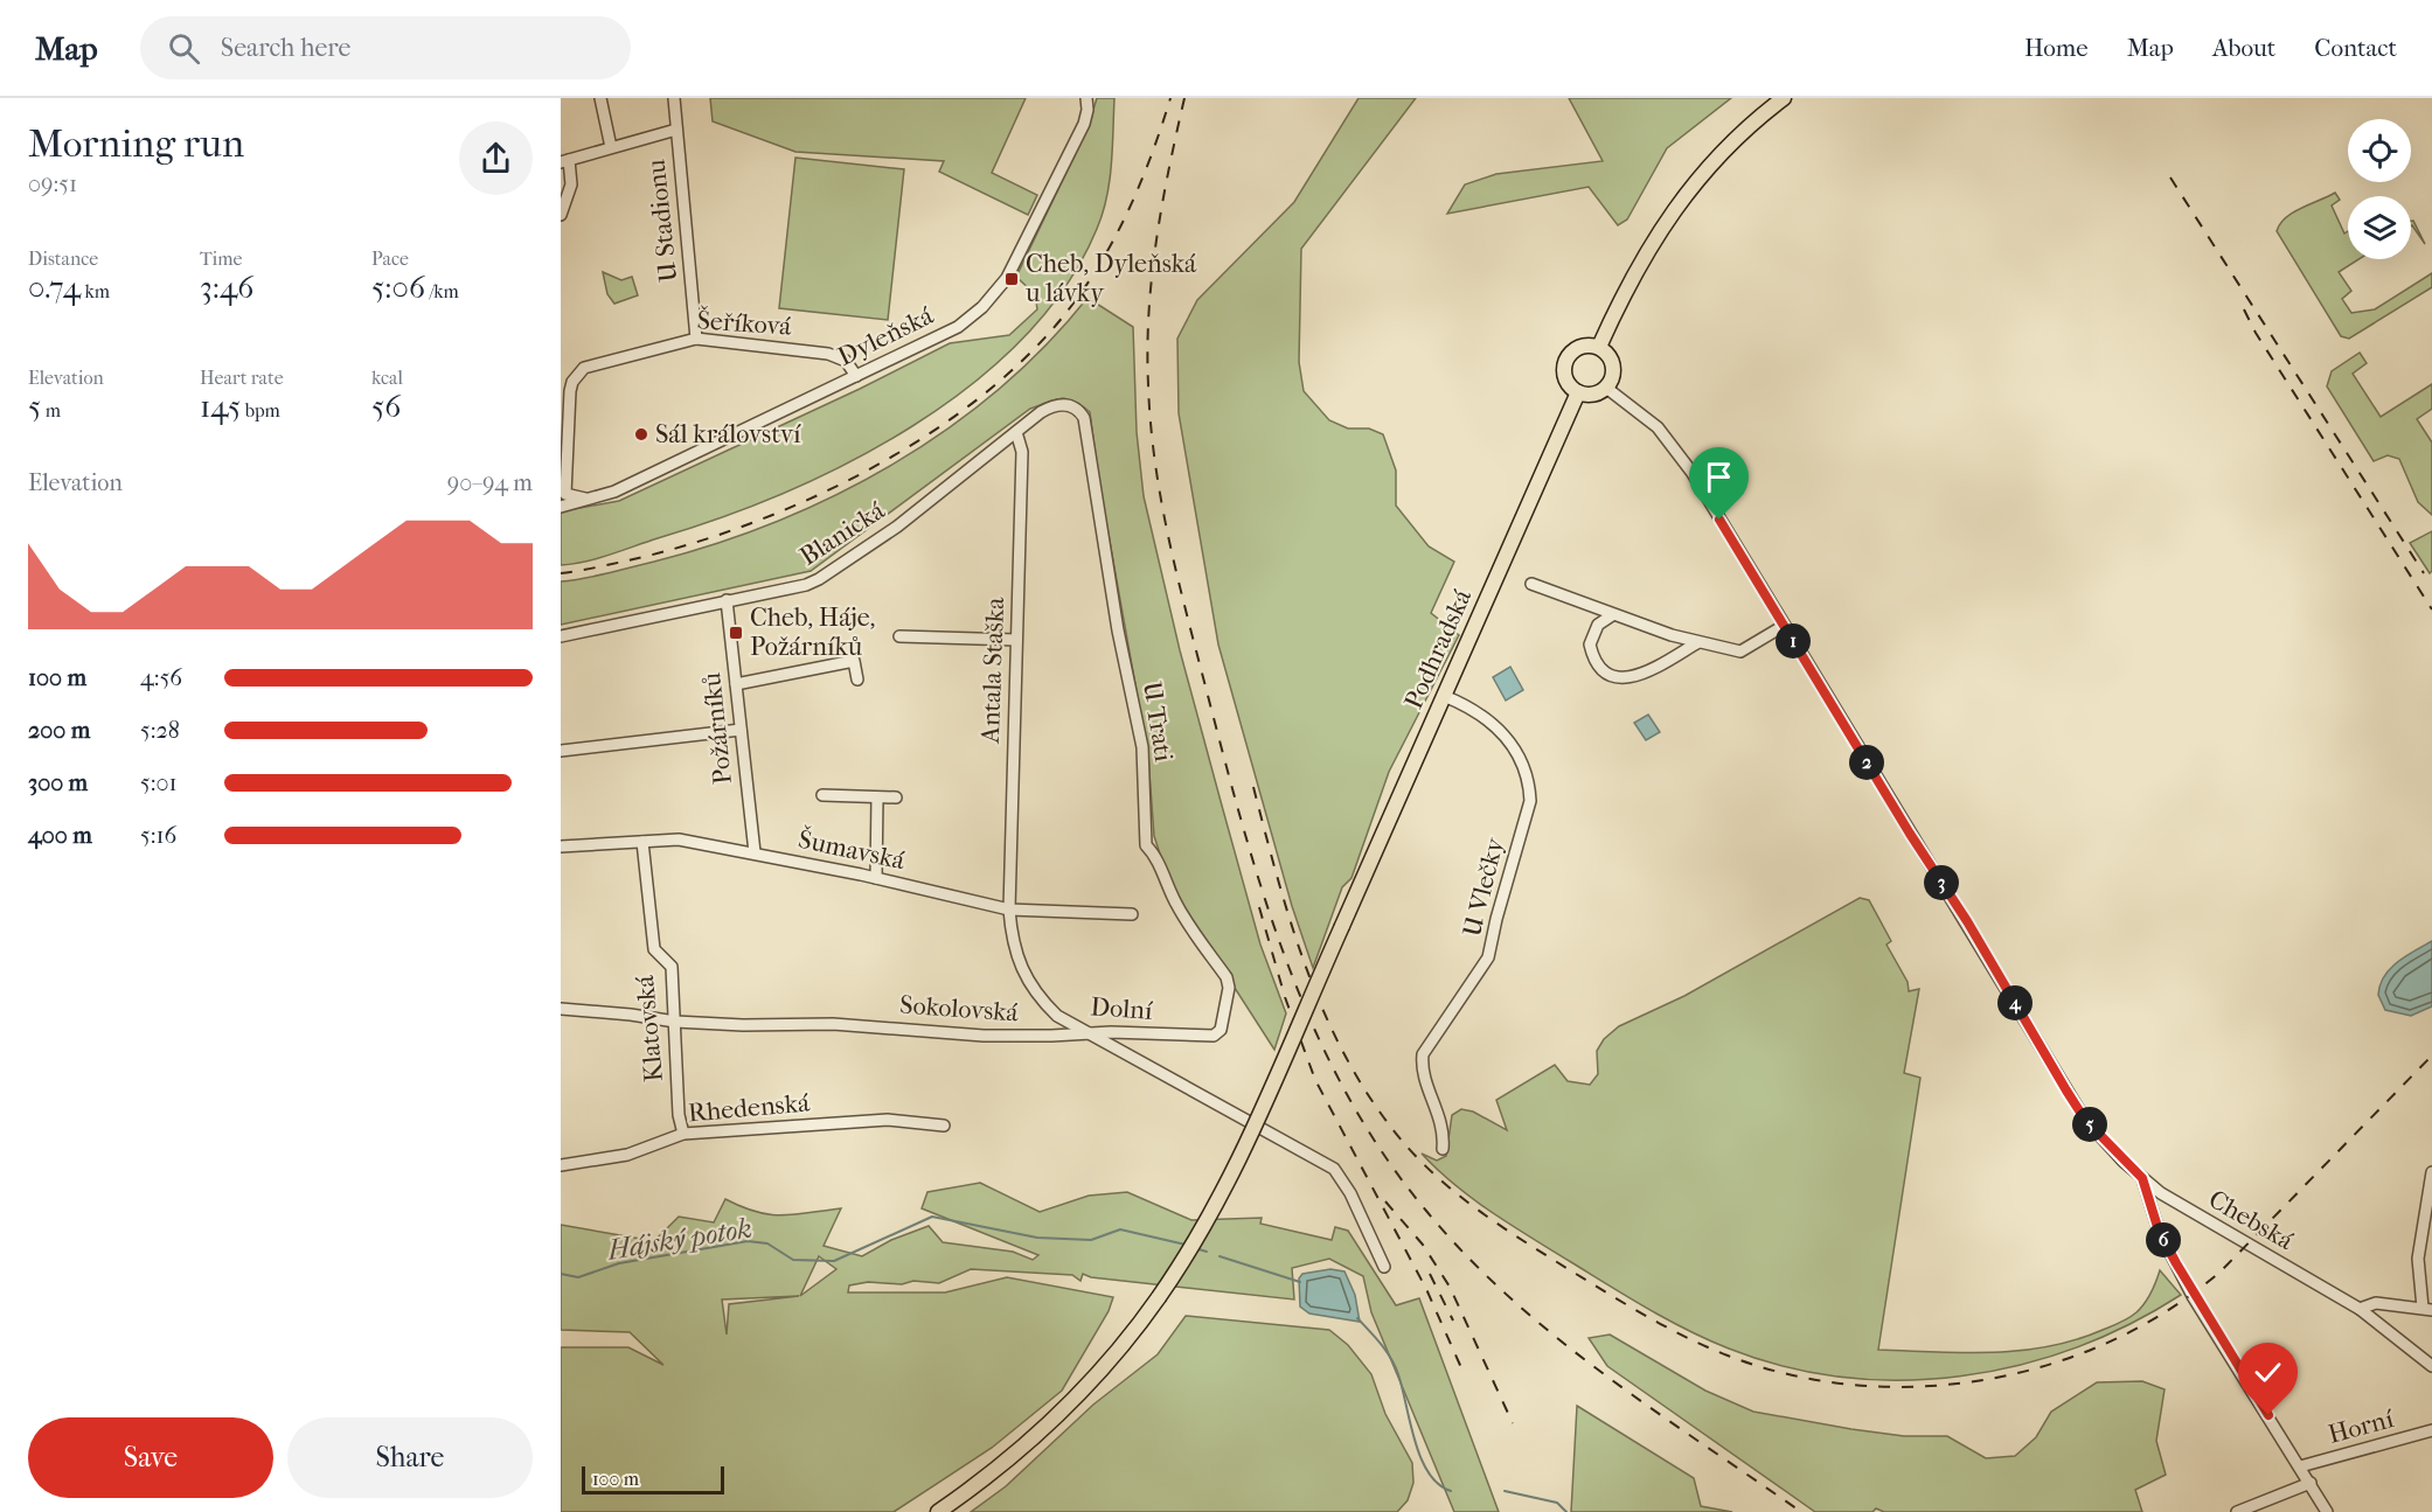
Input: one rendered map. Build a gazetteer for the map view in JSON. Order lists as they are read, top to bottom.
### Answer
{
  "streets": {
    "main road": ["Podhradská"],
    "street": [
      "U Stadionu",
      "Šeříková",
      "Dyleňská",
      "Blanická",
      "Antala Staška",
      "U Trati",
      "Požárníků",
      "Šumavská",
      "U Vlečky",
      "Sokolovská",
      "Dolní",
      "Klatovská",
      "Rhedenská",
      "Chebská",
      "Horní"
    ]
  },
  "crossings": [
    ["U Stadionu", "Šeříková"],
    ["Šeříková", "Dyleňská"],
    ["Blanická", "Antala Staška"],
    ["Blanická", "U Trati"],
    ["Blanická", "Požárníků"],
    ["Podhradská", "U Vlečky"],
    ["Antala Staška", "Šumavská"],
    ["Antala Staška", "Dolní"],
    ["U Trati", "Dolní"],
    ["Požárníků", "Šumavská"],
    ["Šumavská", "Dolní"],
    ["Šumavská", "Klatovská"],
    ["Sokolovská", "Dolní"],
    ["Sokolovská", "Klatovská"],
    ["Klatovská", "Rhedenská"]
  ],
  "water": ["Hájský potok"],
  "places": {
    "transit": ["Cheb, Dyleňská u lávky", "Cheb, Háje, Požárníků"],
    "other": ["Sál království"]
  },
  "scale_bar": "100 m",
  "page": {
    "header": "Map",
    "search": "Search here",
    "nav": [
      "Home",
      "Map",
      "About",
      "Contact"
    ],
    "heading": ["Morning run", "09:51"],
    "stats": [
      ["Distance", "0.74 km"],
      ["Time", "3:46"],
      ["Pace", "5:06 /km"],
      ["Elevation", "5 m"],
      ["Heart rate", "145 bpm"],
      ["kcal", "56"]
    ],
    "chart": ["Elevation", "90–94 m"],
    "pins": [
      "1",
      "2",
      "3",
      "4",
      "5",
      "6"
    ],
    "list": [
      {
        "name": "100 m",
        "note": "4:56"
      },
      {
        "name": "200 m",
        "note": "5:28"
      },
      {
        "name": "300 m",
        "note": "5:01"
      },
      {
        "name": "400 m",
        "note": "5:16"
      }
    ],
    "buttons": ["Save", "Share"],
    "scale": "100 m"
  }
}
